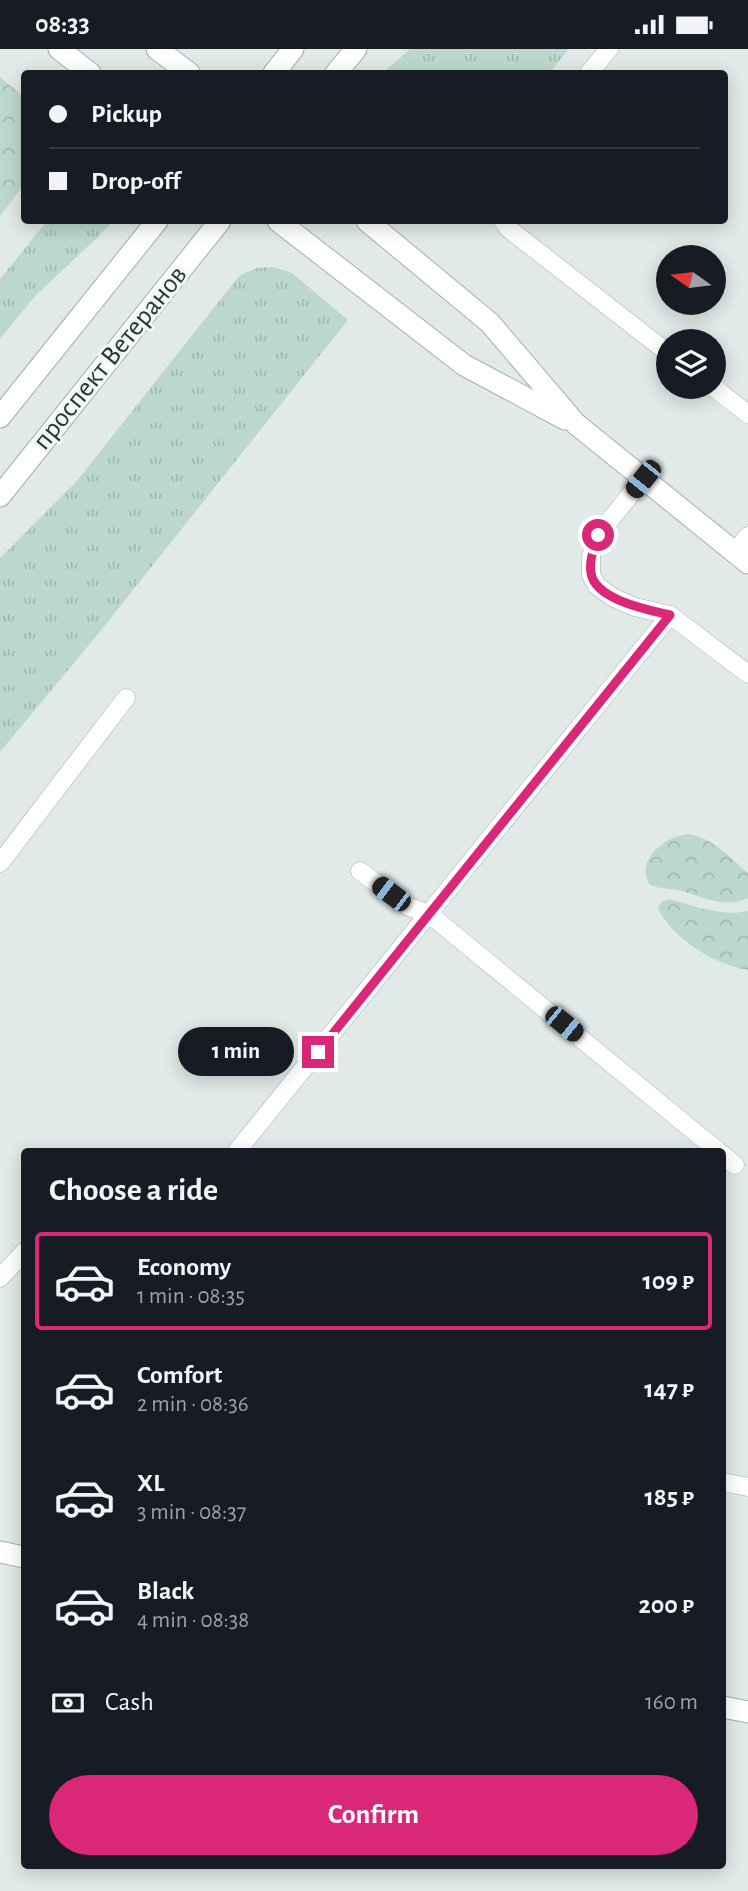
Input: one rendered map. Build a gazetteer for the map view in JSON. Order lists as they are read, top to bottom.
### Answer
{
  "streets": {
    "street": ["проспект Ветеранов"]
  },
  "north": "left",
  "page": {
    "status": "08:33",
    "banner": ["Pickup", "Drop-off"],
    "bubble": "1 min",
    "heading": "Choose a ride",
    "list": [
      {
        "name": "Economy",
        "note": "1 min · 08:35",
        "value": "109 ₽"
      },
      {
        "name": "Comfort",
        "note": "2 min · 08:36",
        "value": "147 ₽"
      },
      {
        "name": "XL",
        "note": "3 min · 08:37",
        "value": "185 ₽"
      },
      {
        "name": "Black",
        "note": "4 min · 08:38",
        "value": "200 ₽"
      }
    ],
    "pay": ["Cash", "160 m"],
    "buttons": "Confirm"
  }
}
